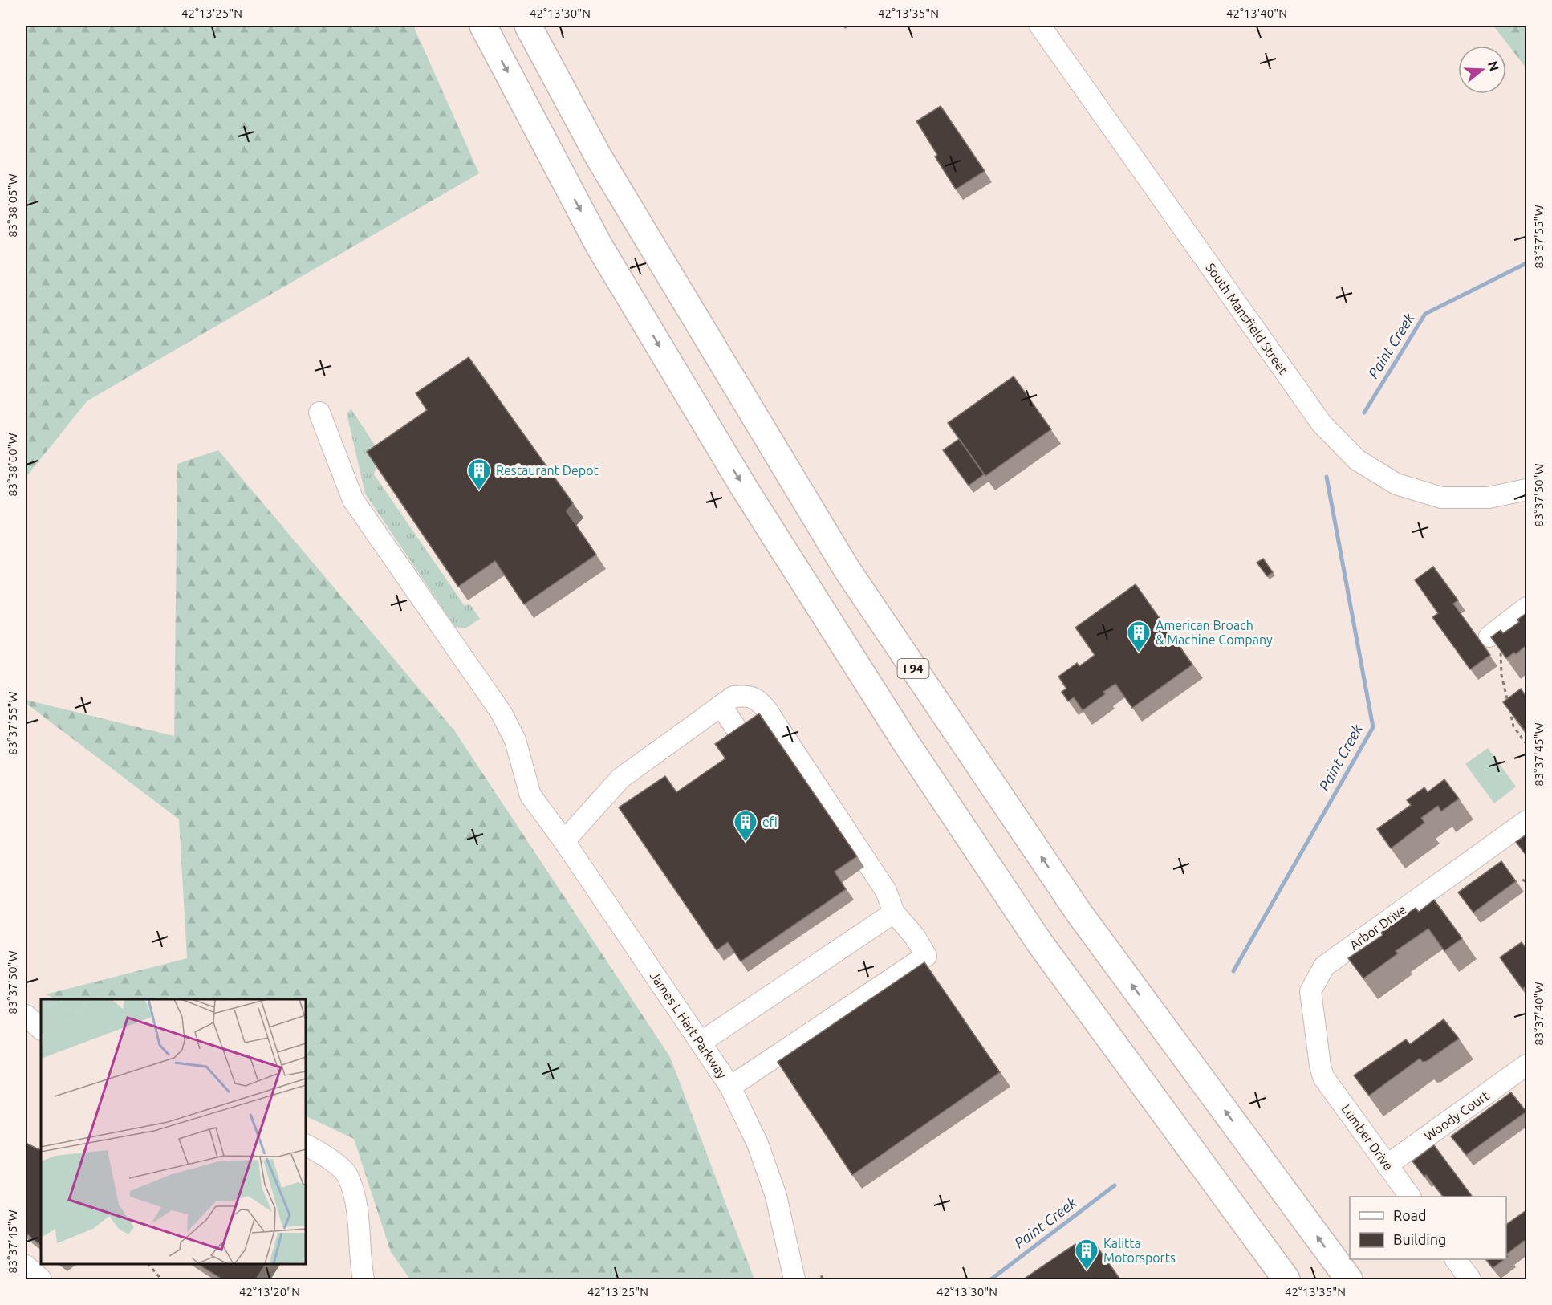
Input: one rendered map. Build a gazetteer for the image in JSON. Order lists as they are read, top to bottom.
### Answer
{
  "streets": {
    "highway": ["I 94"],
    "street": [
      "South Mansfield Street",
      "Arbor Drive",
      "James L Hart Parkway",
      "Woody Court",
      "Lumber Drive"
    ]
  },
  "crossings": [
    ["Arbor Drive", "Lumber Drive"],
    ["Woody Court", "Lumber Drive"]
  ],
  "water": ["Paint Creek"],
  "places": {
    "building": [
      "Restaurant Depot",
      "American Broach & Machine Company",
      "efi",
      "Kalitta Motorsports"
    ]
  },
  "legend": ["Road", "Building"],
  "north": "right",
  "coordinates": [
    "42°13'25\"N",
    "42°13'30\"N",
    "42°13'35\"N",
    "42°13'40\"N",
    "83°38'05\"W",
    "83°37'55\"W",
    "83°38'00\"W",
    "83°37'50\"W",
    "83°37'45\"W",
    "83°37'40\"W",
    "42°13'20\"N"
  ]
}
